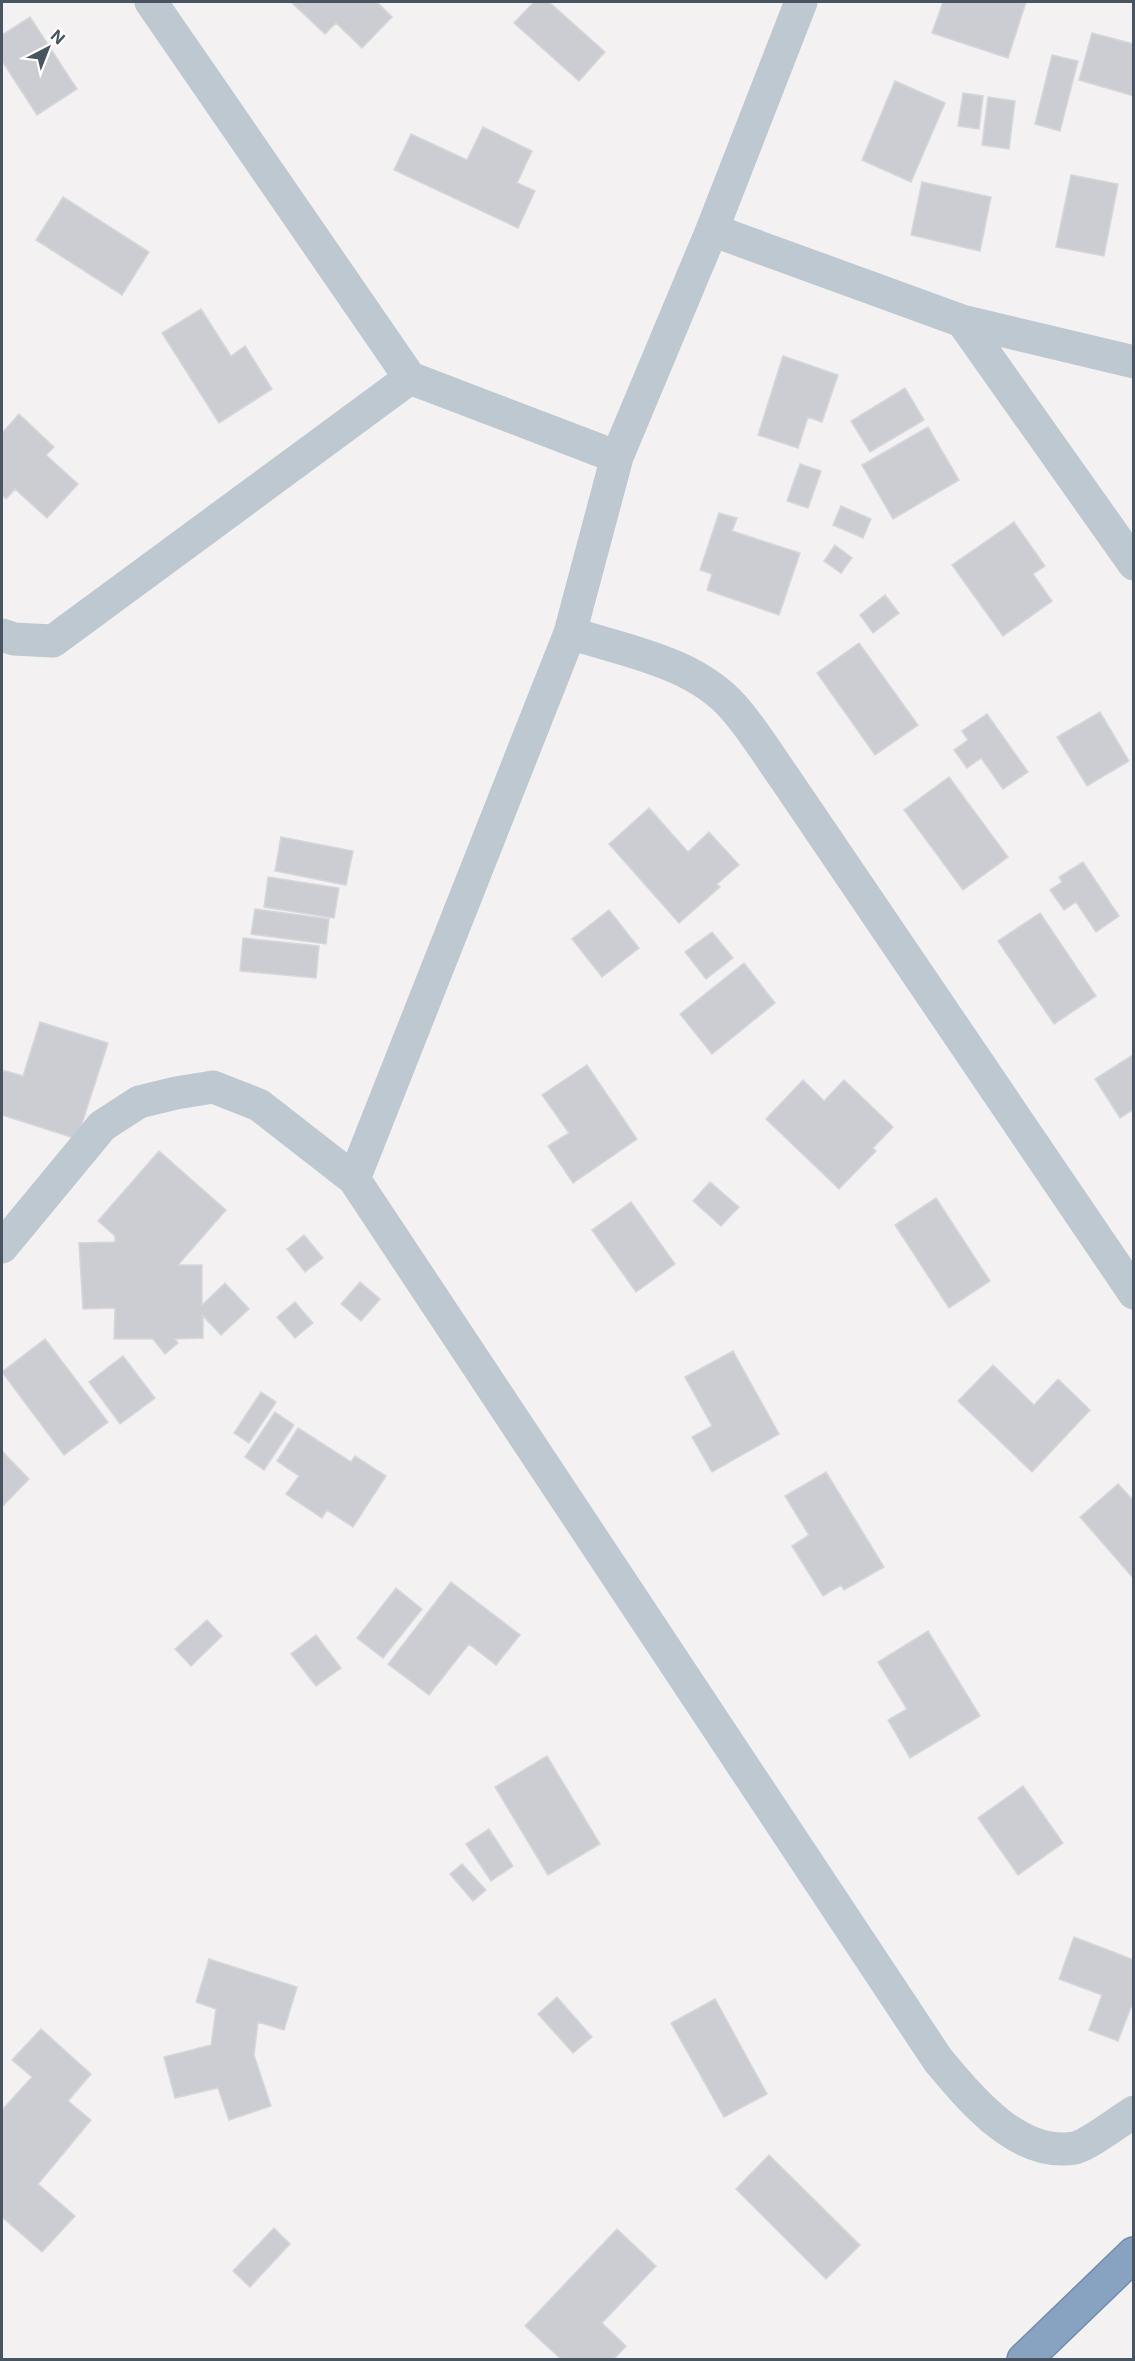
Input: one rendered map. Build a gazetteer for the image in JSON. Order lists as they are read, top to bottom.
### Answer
{
  "north": "top right"
}
